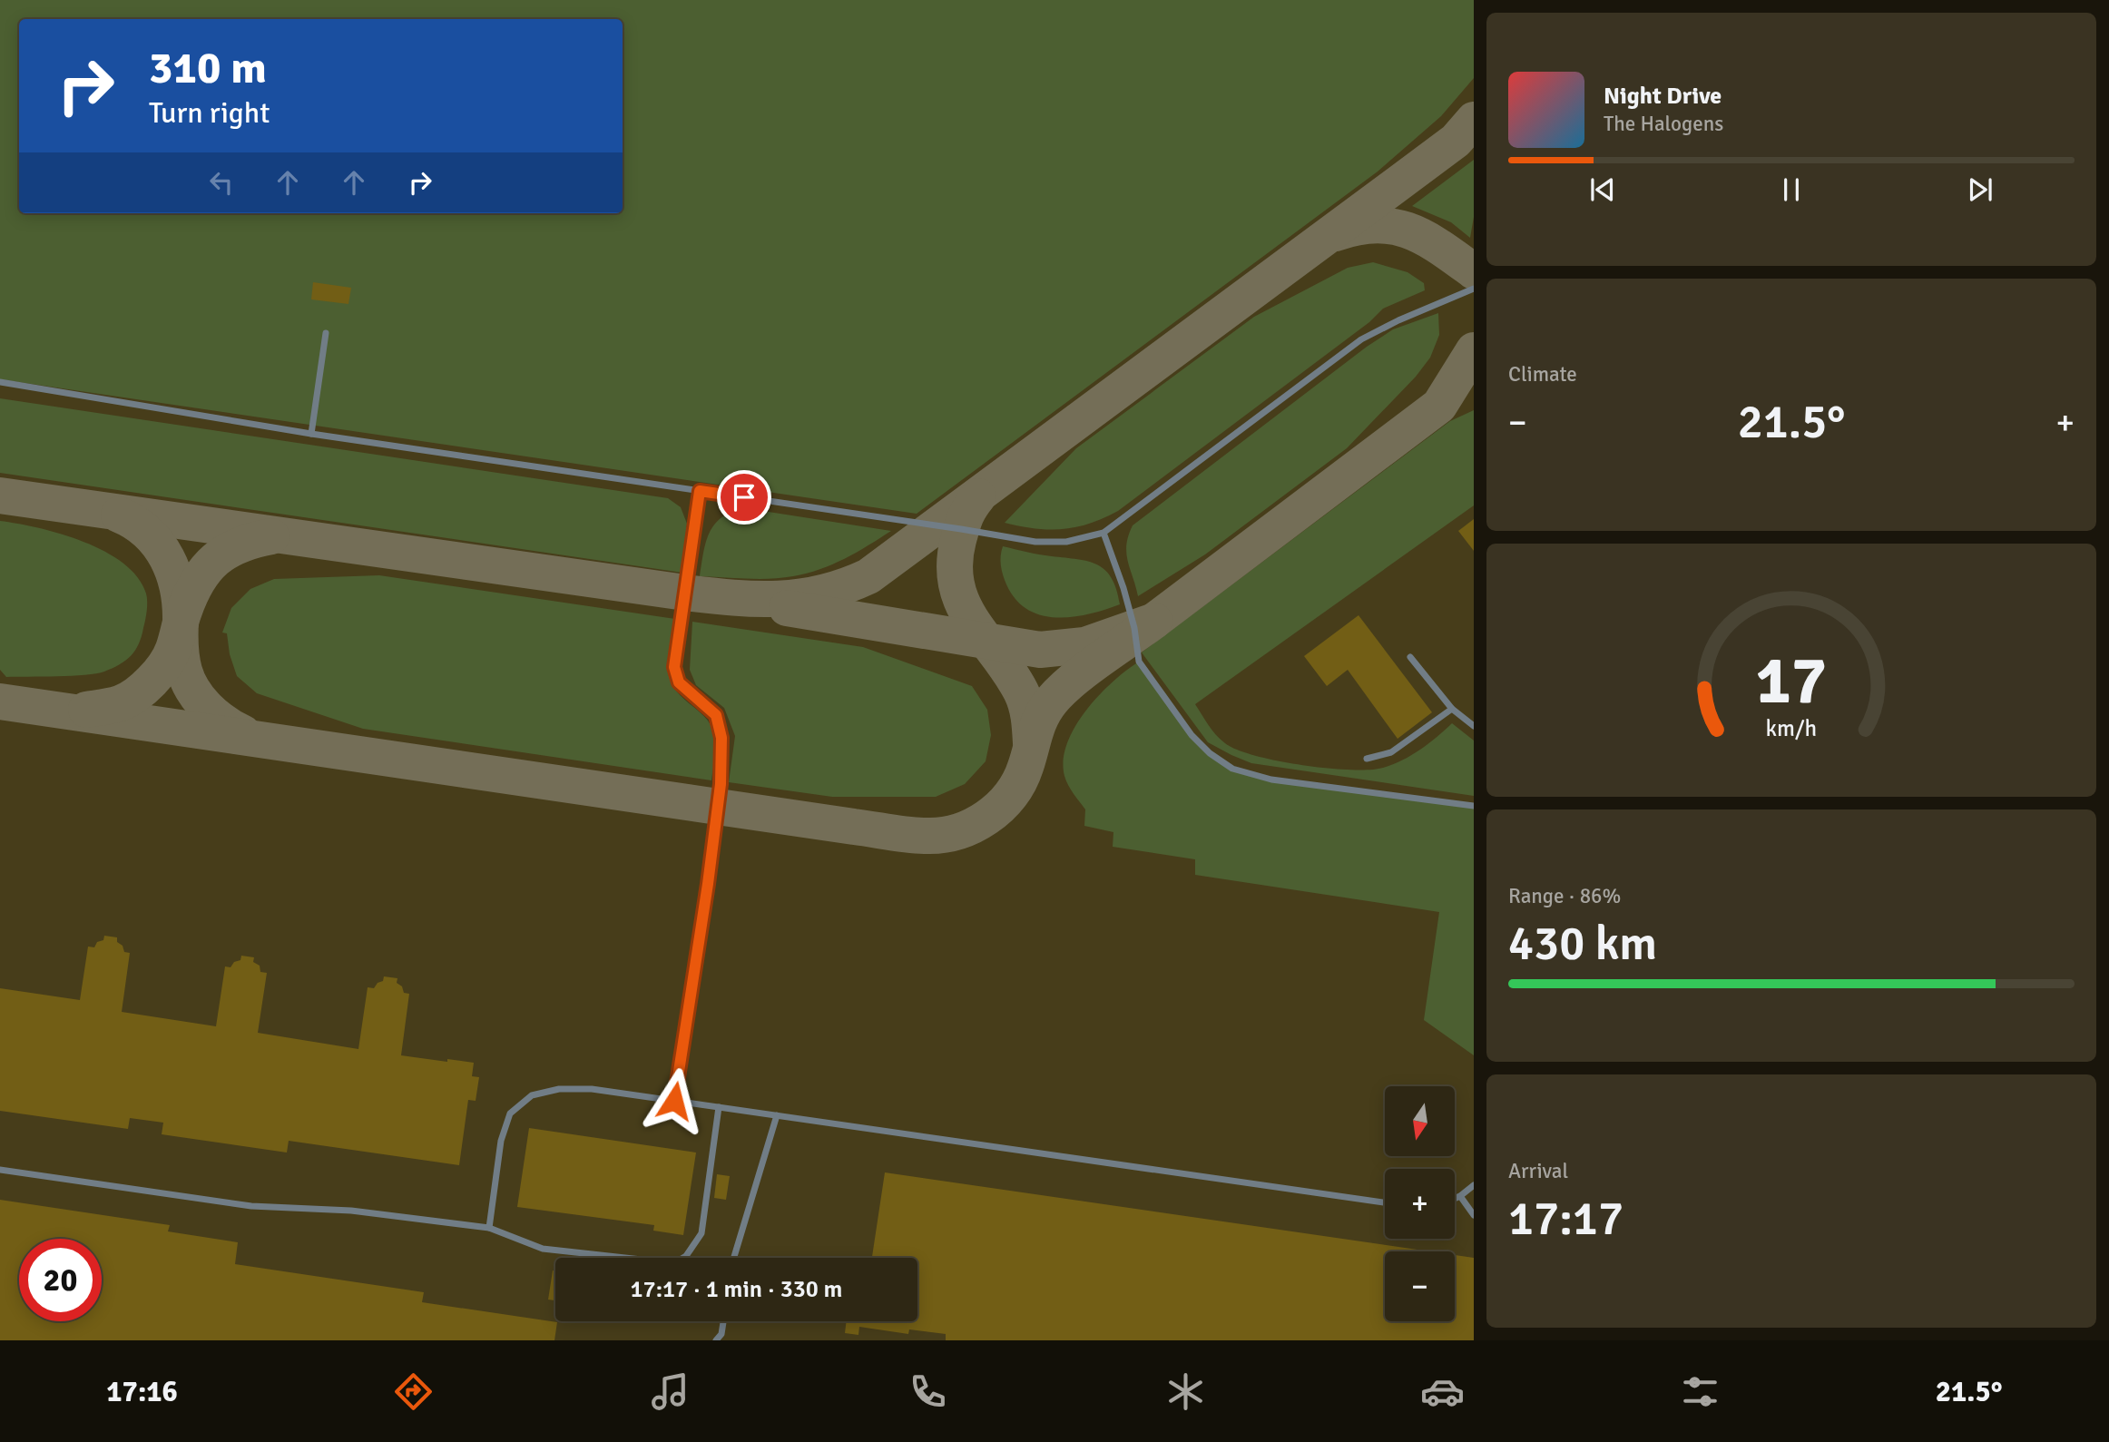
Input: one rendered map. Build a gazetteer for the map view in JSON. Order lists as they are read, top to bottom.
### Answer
{
  "north": "bottom",
  "page": {
    "turn": ["310 m", "Turn right"],
    "song": ["Night Drive", "The Halogens"],
    "tile": [
      "Climate",
      ["Range · 86%", "430 km"],
      ["Arrival", "17:17"]
    ],
    "heat": ["−", "21.5°", "+"],
    "map_buttons": ["+", "−"],
    "limit": "20",
    "trip": "17:17 · 1 min · 330 m",
    "tabs": ["17:16", "21.5°"],
    "gauge": ["17", "km/h"]
  }
}
